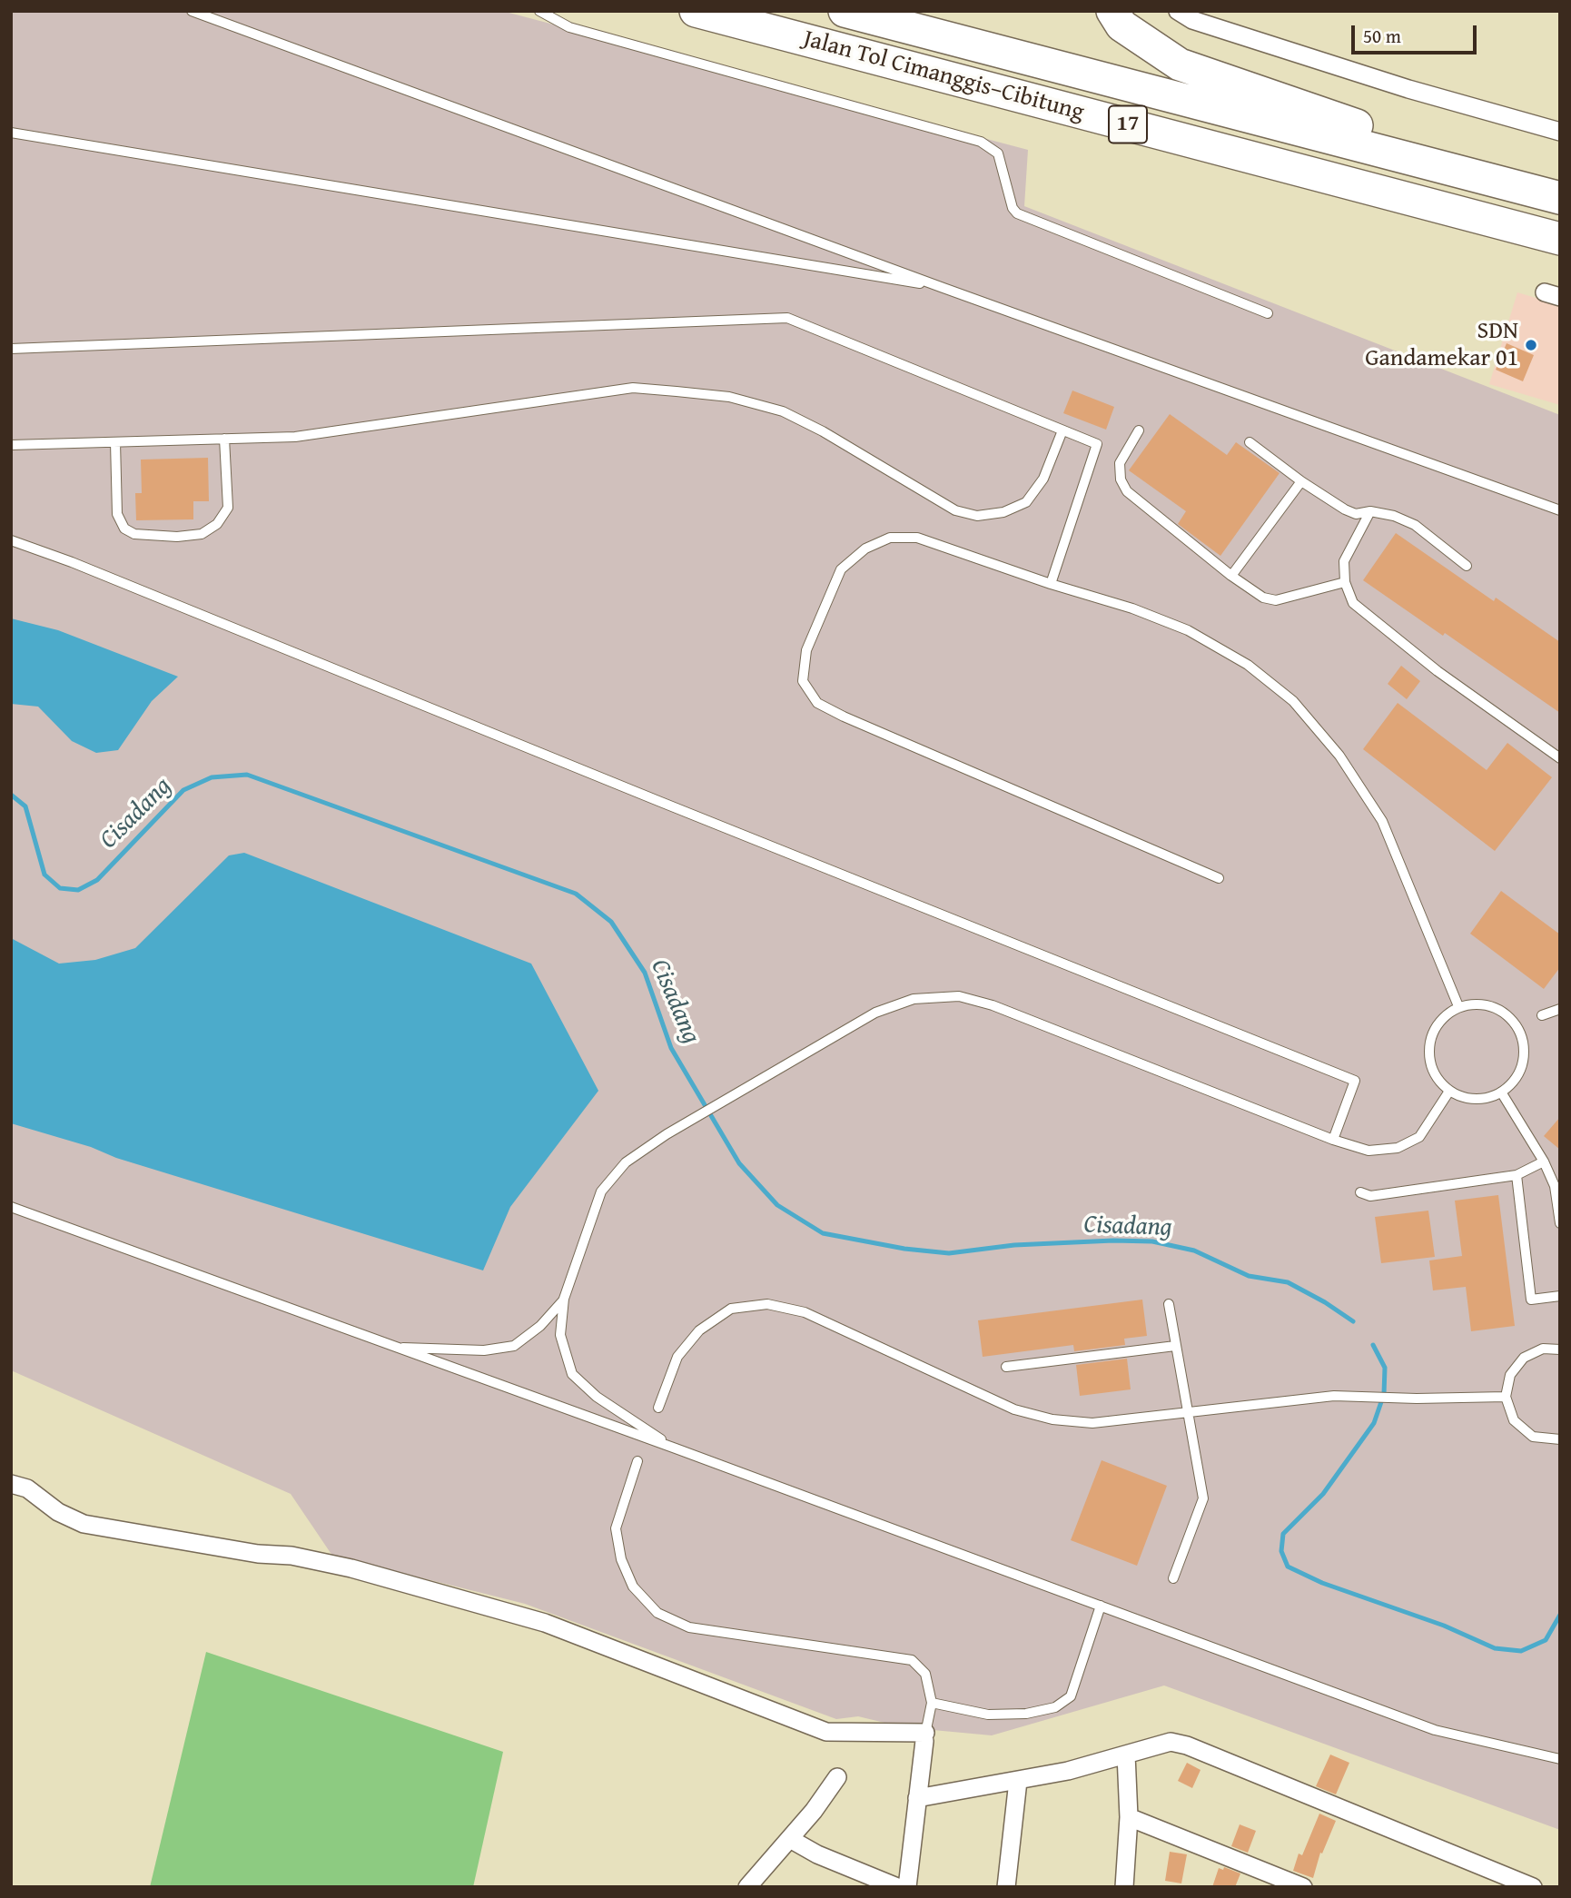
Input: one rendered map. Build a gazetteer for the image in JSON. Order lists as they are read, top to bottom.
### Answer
{
  "streets": {
    "highway": ["Jalan Tol Cimanggis–Cibitung", "17"]
  },
  "water": ["Cisadang"],
  "places": ["SDN Gandamekar 01"],
  "scale_bar": "50 m"
}
